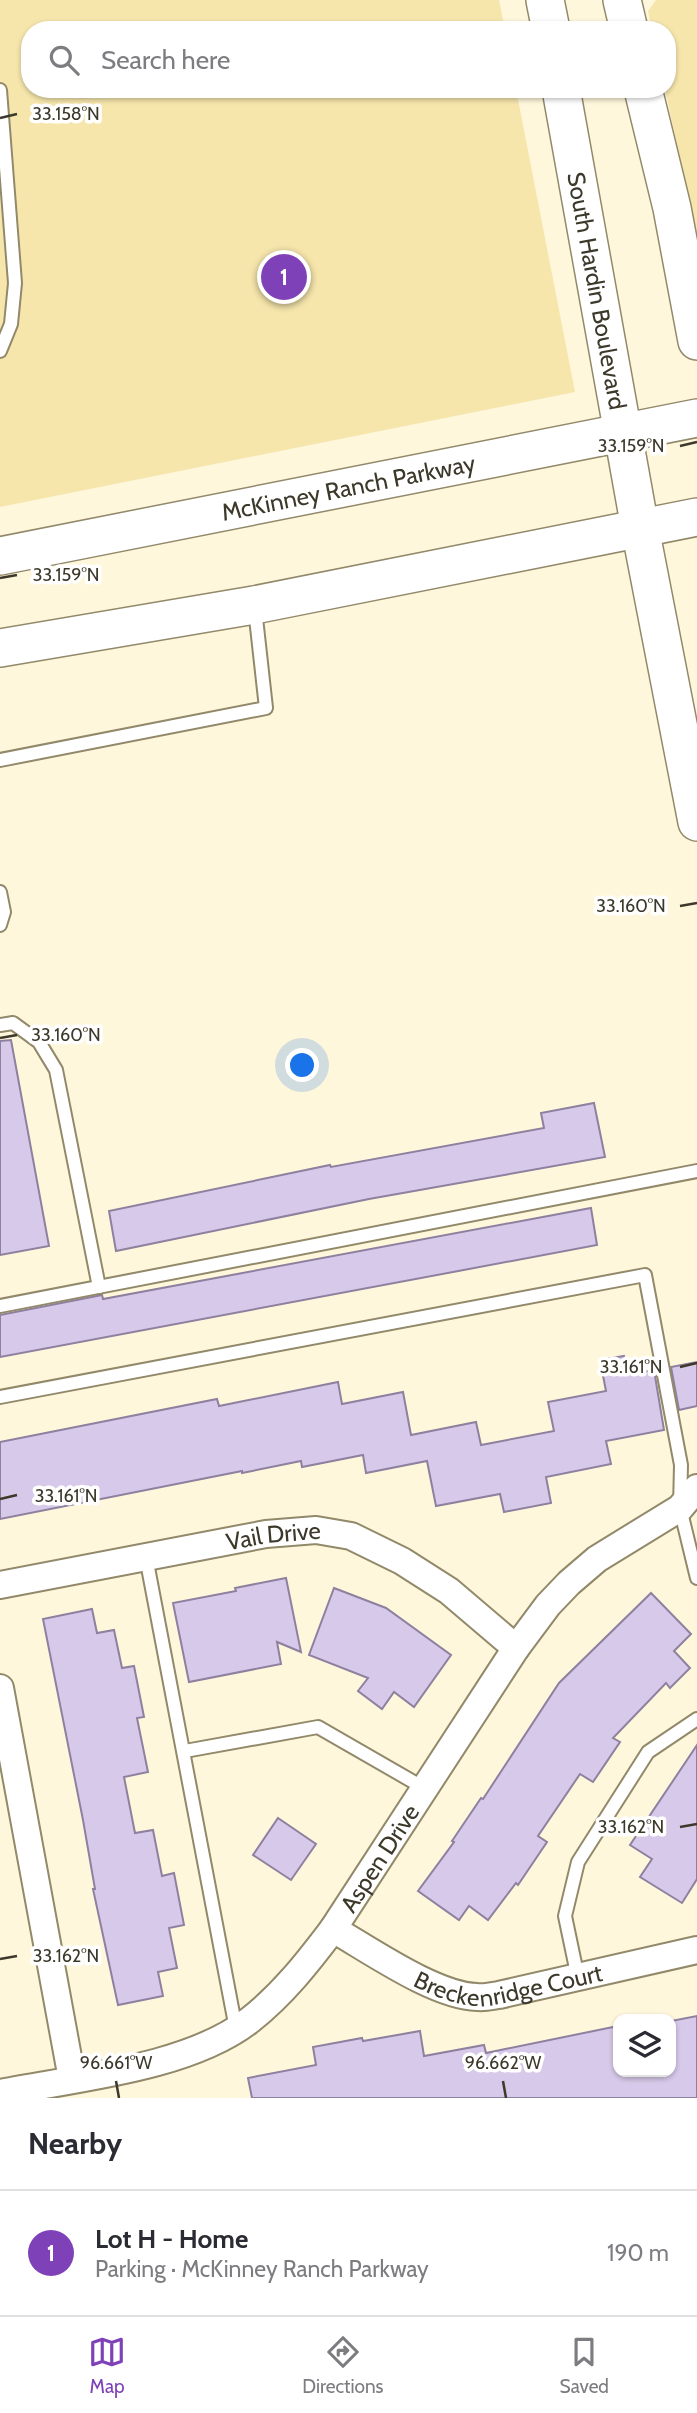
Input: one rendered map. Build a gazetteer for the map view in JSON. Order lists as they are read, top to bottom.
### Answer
{
  "streets": {
    "main road": ["South Hardin Boulevard", "McKinney Ranch Parkway"],
    "street": ["Vail Drive", "Aspen Drive", "Breckenridge Court"]
  },
  "crossings": [
    ["South Hardin Boulevard", "McKinney Ranch Parkway"],
    ["Vail Drive", "Aspen Drive"],
    ["Aspen Drive", "Breckenridge Court"]
  ],
  "page": {
    "search": "Search here",
    "pins": "1",
    "heading": "Nearby",
    "list": [
      {
        "mark": "1",
        "name": "Lot H - Home",
        "note": "Parking · McKinney Ranch Parkway",
        "value": "190 m"
      }
    ],
    "nav": ["Map", "Directions", "Saved"]
  },
  "coordinates": [
    "33.158°N",
    "33.159°N",
    "33.160°N",
    "33.161°N",
    "33.162°N",
    "96.661°W",
    "96.662°W"
  ]
}
